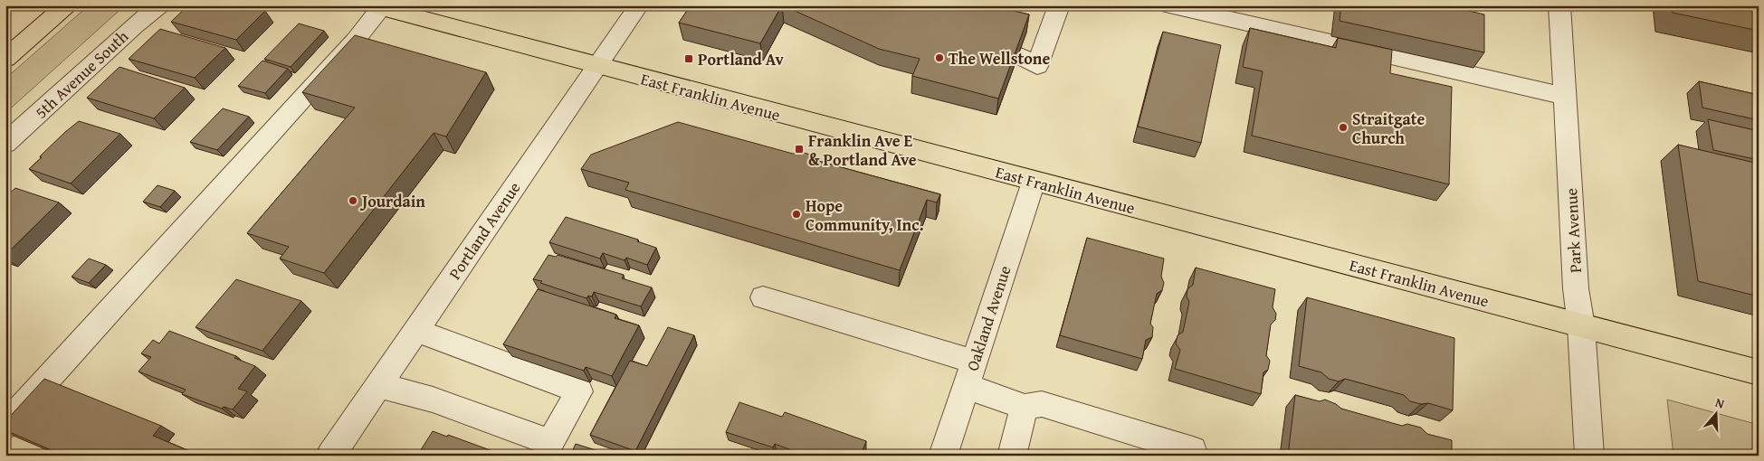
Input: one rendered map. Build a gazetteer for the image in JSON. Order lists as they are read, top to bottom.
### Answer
{
  "streets": {
    "main road": ["East Franklin Avenue"],
    "street": [
      "5th Avenue South",
      "Portland Avenue",
      "Park Avenue",
      "Oakland Avenue"
    ]
  },
  "crossings": [
    ["East Franklin Avenue", "Portland Avenue"],
    ["East Franklin Avenue", "Park Avenue"],
    ["East Franklin Avenue", "Oakland Avenue"]
  ],
  "places": {
    "other": [
      "The Wellstone",
      "Straitgate Church",
      "Jourdain",
      "Hope Community, Inc."
    ],
    "transit": ["Portland Av", "Franklin Ave E & Portland Ave"]
  },
  "north": "top"
}
